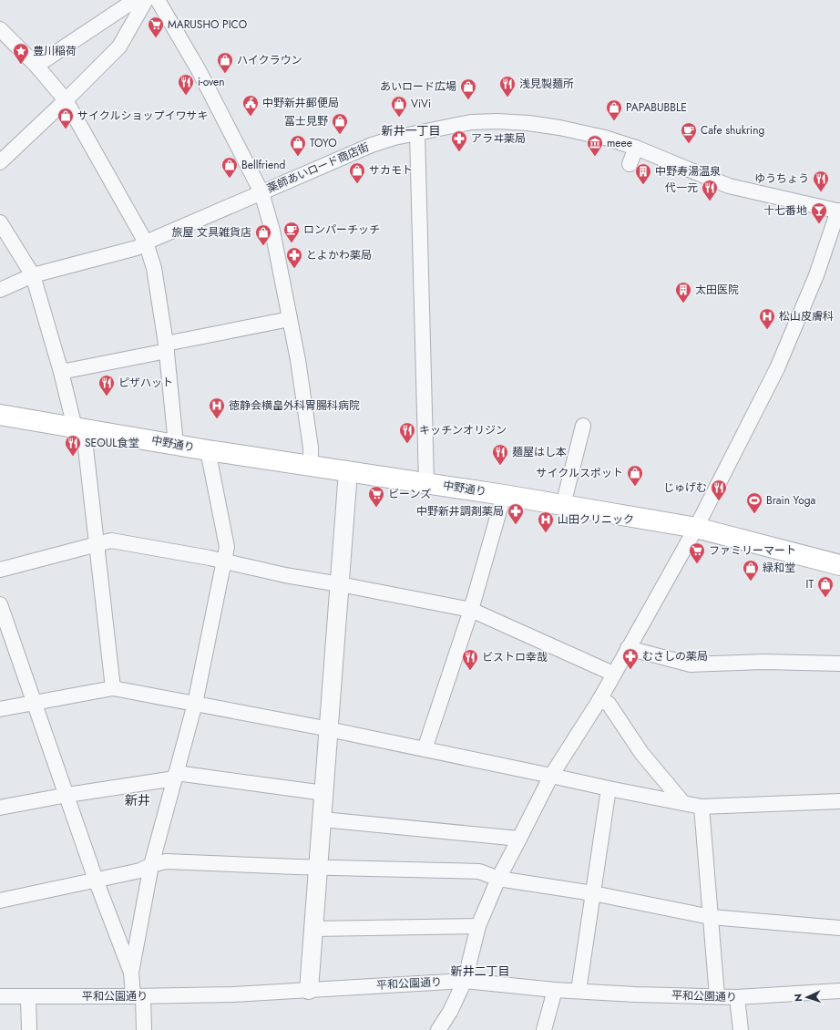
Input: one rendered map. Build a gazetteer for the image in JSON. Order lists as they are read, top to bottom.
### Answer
{
  "streets": {
    "main road": ["中野通り"],
    "street": ["薬師あいロード商店街", "平和公園通り"]
  },
  "crossings": [
    ["薬師あいロード商店街", "中野通り"]
  ],
  "districts": ["新井一丁目", "新井", "新井二丁目"],
  "places": {
    "supermarket": ["MARUSHO PICO", "ビーンズ", "ファミリーマート"],
    "place": ["豊川稲荷"],
    "shop": [
      "ハイクラウン",
      "あいロード広場",
      "ViVi",
      "PAPABUBBLE",
      "サイクルショップイワサキ",
      "冨士見野",
      "TOYO",
      "Bellfriend",
      "サカモト",
      "旅屋 文具雑貨店",
      "サイクルスポット",
      "緑和堂",
      "IT"
    ],
    "restaurant": [
      "i-oven",
      "浅見製麺所",
      "ゆうちょう",
      "代一元",
      "ピザハット",
      "キッチンオリジン",
      "SEOUL食堂",
      "麺屋はし本",
      "じゅげむ",
      "ビストロ幸哉"
    ],
    "public building": ["中野新井郵便局"],
    "cafe": ["Cafe shukring", "ロンパーチッチ"],
    "pharmacy": [
      "アラヰ薬局",
      "とよかわ薬局",
      "中野新井調剤薬局",
      "むさしの薬局"
    ],
    "museum": ["meee"],
    "building": ["中野寿湯温泉", "太田医院"],
    "bar": ["十七番地"],
    "hospital": ["松山皮膚科", "徳静会横畠外科胃腸科病院", "山田クリニック"],
    "sports": ["Brain Yoga"]
  },
  "north": "left"
}
